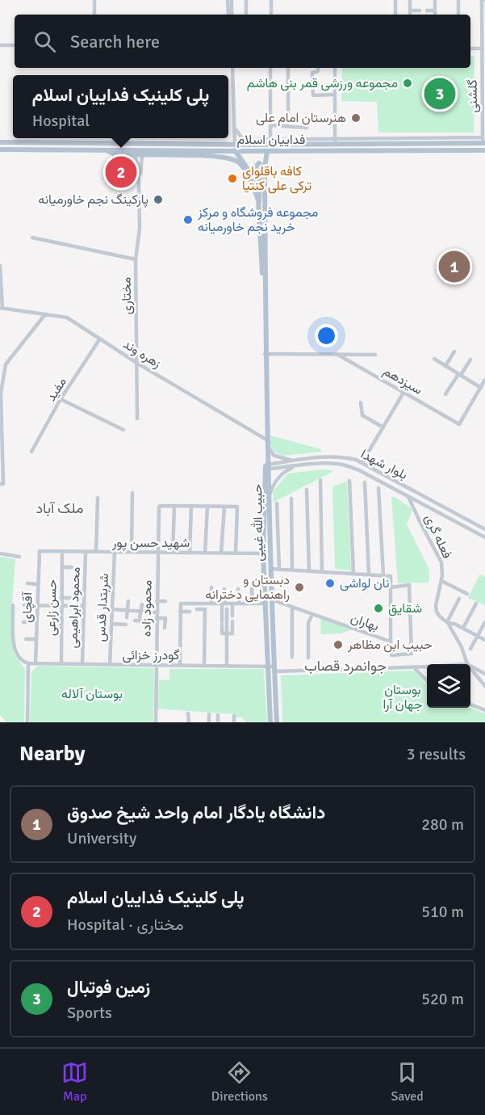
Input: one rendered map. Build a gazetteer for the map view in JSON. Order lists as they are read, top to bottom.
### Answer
{
  "streets": {
    "main road": ["فداییان اسلام", "حبیب الله غیبی"],
    "street": [
      "گلشنی",
      "مختاری",
      "زهره وند",
      "سیزدهم",
      "مفید",
      "بلوار شهدا",
      "فعله گری",
      "شهید حسن پور",
      "آقچای",
      "حسن زارعی",
      "محمود ابراهیمی",
      "شربتدار قدس",
      "محمود زاده",
      "بهاران",
      "گودرز خزائی"
    ]
  },
  "crossings": [
    ["گلشنی", "فداییان اسلام"],
    ["فداییان اسلام", "حبیب الله غیبی"],
    ["مختاری", "زهره وند"],
    ["زهره وند", "مفید"],
    ["زهره وند", "حبیب الله غیبی"],
    ["بلوار شهدا", "حبیب الله غیبی"],
    ["بلوار شهدا", "فعله گری"],
    ["حبیب الله غیبی", "شهید حسن پور"],
    ["حبیب الله غیبی", "بهاران"],
    ["حبیب الله غیبی", "گودرز خزائی"],
    ["شهید حسن پور", "آقچای"],
    ["شهید حسن پور", "حسن زارعی"],
    ["شهید حسن پور", "محمود ابراهیمی"],
    ["شهید حسن پور", "شربتدار قدس"],
    ["شهید حسن پور", "محمود زاده"],
    ["آقچای", "گودرز خزائی"],
    ["حسن زارعی", "گودرز خزائی"],
    ["محمود ابراهیمی", "گودرز خزائی"],
    ["شربتدار قدس", "گودرز خزائی"],
    ["محمود زاده", "گودرز خزائی"]
  ],
  "districts": ["ملک آباد", "جوانمرد قصاب"],
  "parks": ["بوستان جهان آرا", "بوستان آلاله"],
  "places": [
    "مجموعه ورزشی قمر بنی هاشم",
    "هنرستان امام علی",
    "کافه باقلوای ترکی علی کنتیا",
    "پارکینگ نجم خاورمیانه",
    "مجموعه فروشگاه و مرکز خرید نجم خاورمیانه",
    "نان لواشی",
    "دبستان و راهنمایی دخترانه",
    "شقایق",
    "حبیب ابن مظاهر"
  ],
  "page": {
    "search": "Search here",
    "popup": ["پلی کلینیک فداییان اسلام", "Hospital"],
    "pins": ["3", "2", "1"],
    "heading": ["Nearby", "3 results"],
    "list": [
      {
        "mark": "1",
        "name": "دانشگاه یادگار امام واحد شیخ صدوق",
        "note": "University",
        "value": "280 m"
      },
      {
        "mark": "2",
        "name": "پلی کلینیک فداییان اسلام",
        "note": "Hospital · مختاری",
        "value": "510 m"
      },
      {
        "mark": "3",
        "name": "زمین فوتبال",
        "note": "Sports",
        "value": "520 m"
      }
    ],
    "nav": ["Map", "Directions", "Saved"]
  }
}
